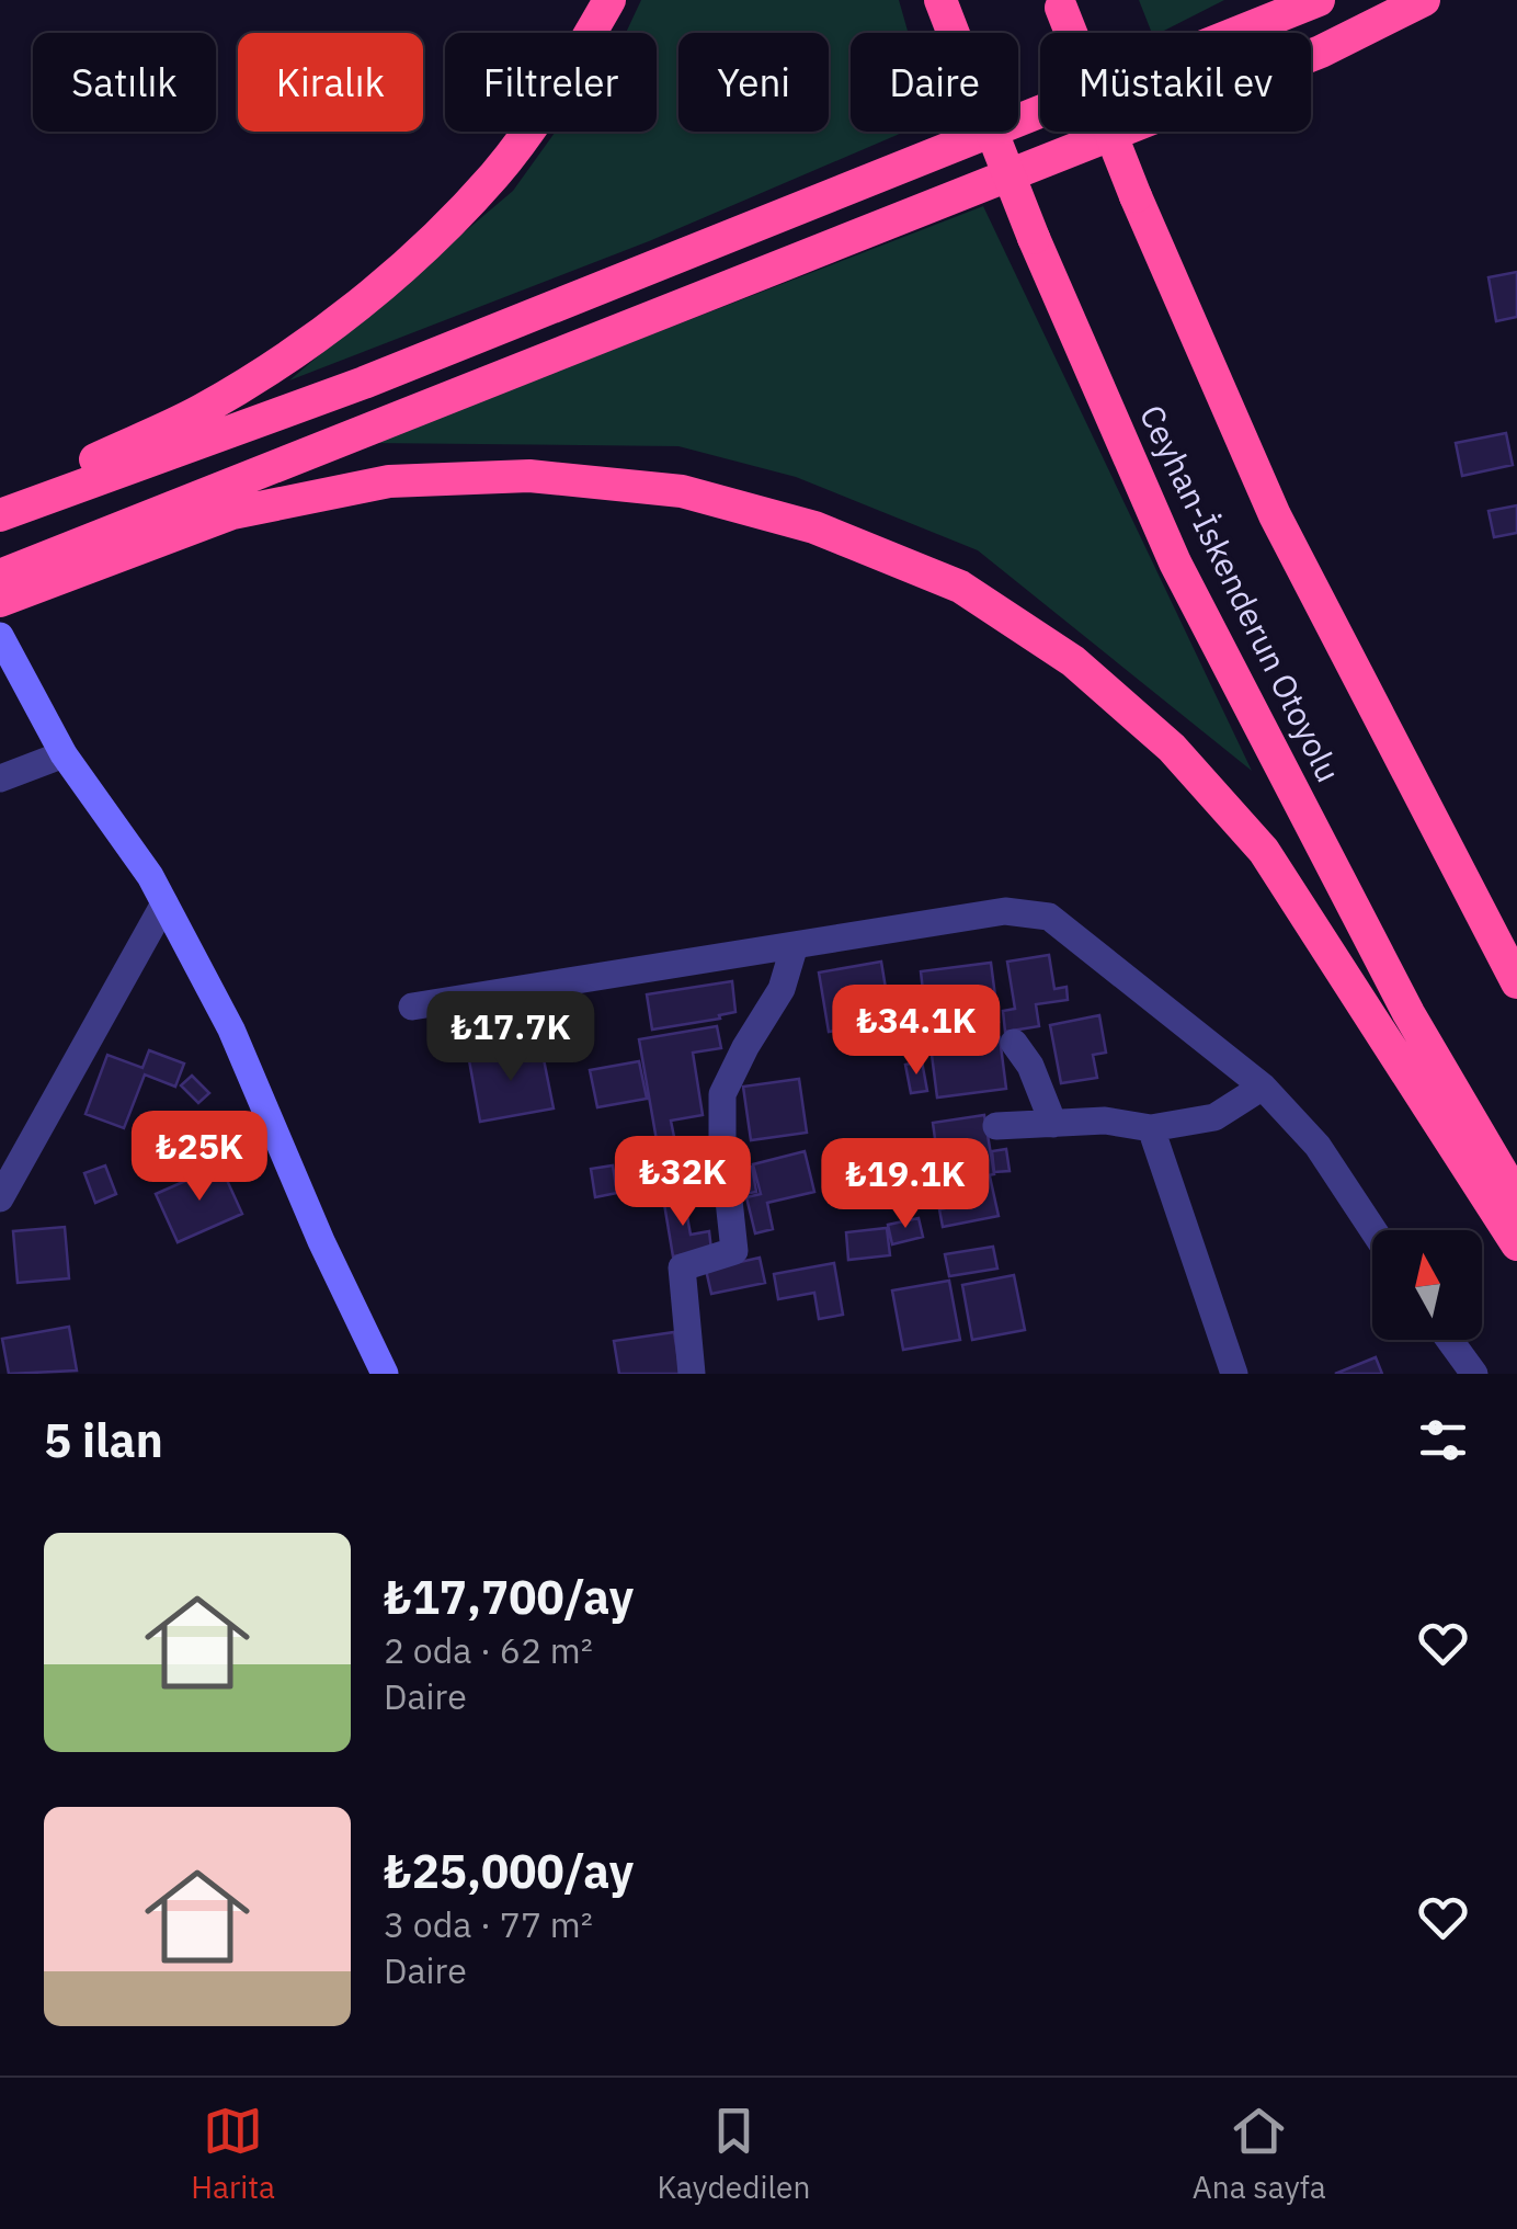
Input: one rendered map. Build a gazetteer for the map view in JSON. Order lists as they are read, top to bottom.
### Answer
{
  "streets": {
    "highway": ["Ceyhan-İskenderun Otoyolu"]
  },
  "north": "top",
  "page": {
    "chip": [
      "Satılık",
      "Kiralık",
      "Filtreler",
      "Yeni",
      "Daire",
      "Müstakil ev"
    ],
    "price": [
      "₺34.1K",
      "₺17.7K",
      "₺25K",
      "₺32K",
      "₺19.1K"
    ],
    "heading": "5 ilan",
    "list": [
      {
        "name": "₺17,700/ay",
        "note": "2 oda · 62 m² · Daire"
      },
      {
        "name": "₺25,000/ay",
        "note": "3 oda · 77 m² · Daire"
      }
    ],
    "tabs": ["Harita", "Kaydedilen", "Ana sayfa"]
  }
}
